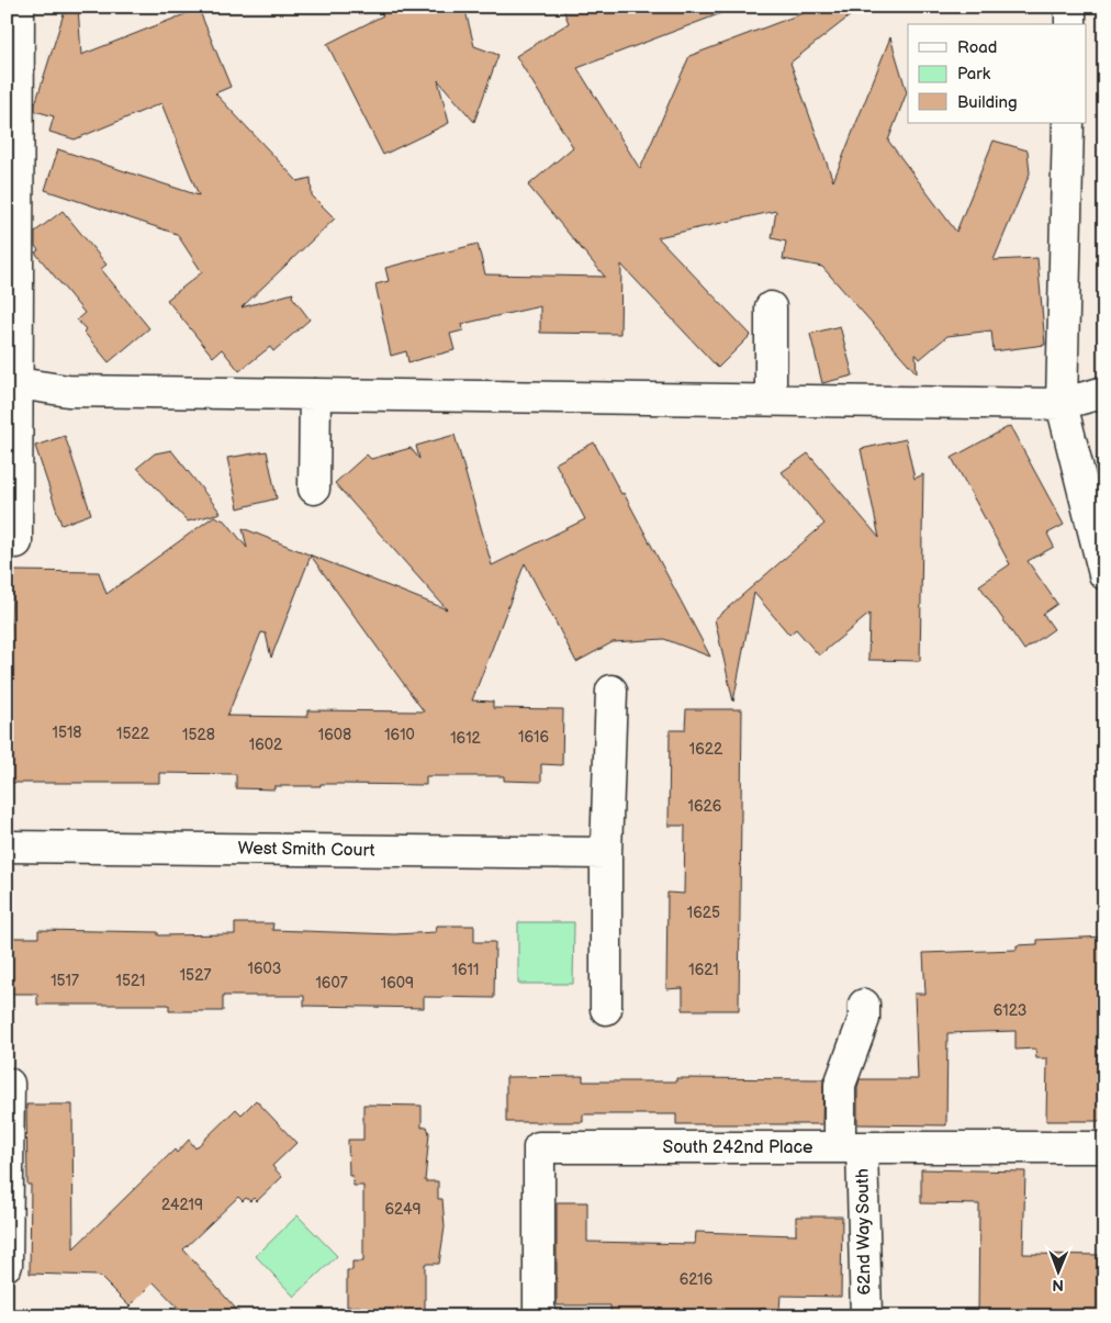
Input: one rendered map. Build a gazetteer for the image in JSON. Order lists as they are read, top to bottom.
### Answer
{
  "streets": {
    "street": ["West Smith Court", "South 242nd Place", "62nd Way South"]
  },
  "crossings": [
    ["South 242nd Place", "62nd Way South"]
  ],
  "house_numbers": [
    "1518",
    "1522",
    "1528",
    "1608",
    "1610",
    "1616",
    "1612",
    "1602",
    "1622",
    "1626",
    "1625",
    "1603",
    "1611",
    "1621",
    "1527",
    "1517",
    "1521",
    "1607",
    "1609",
    "6123",
    "24219",
    "6249",
    "6216"
  ],
  "legend": ["Road", "Park", "Building"],
  "north": "bottom"
}
